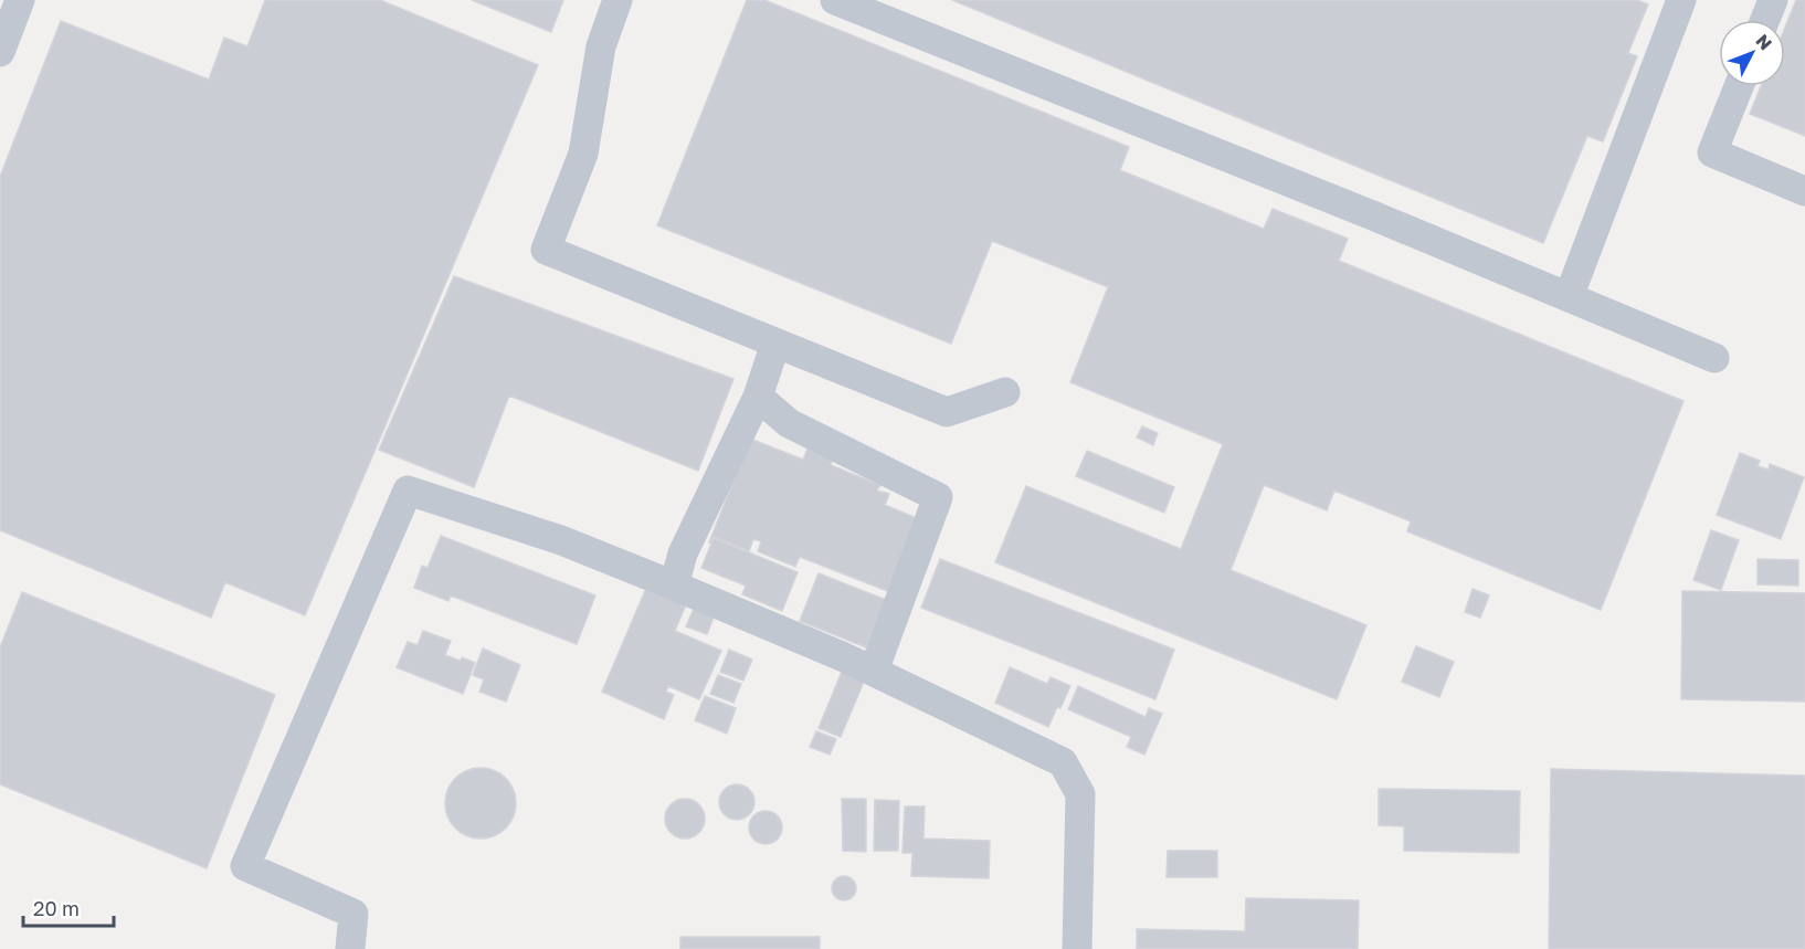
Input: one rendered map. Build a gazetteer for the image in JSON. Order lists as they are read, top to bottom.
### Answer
{
  "scale_bar": "20 m",
  "north": "top right"
}
